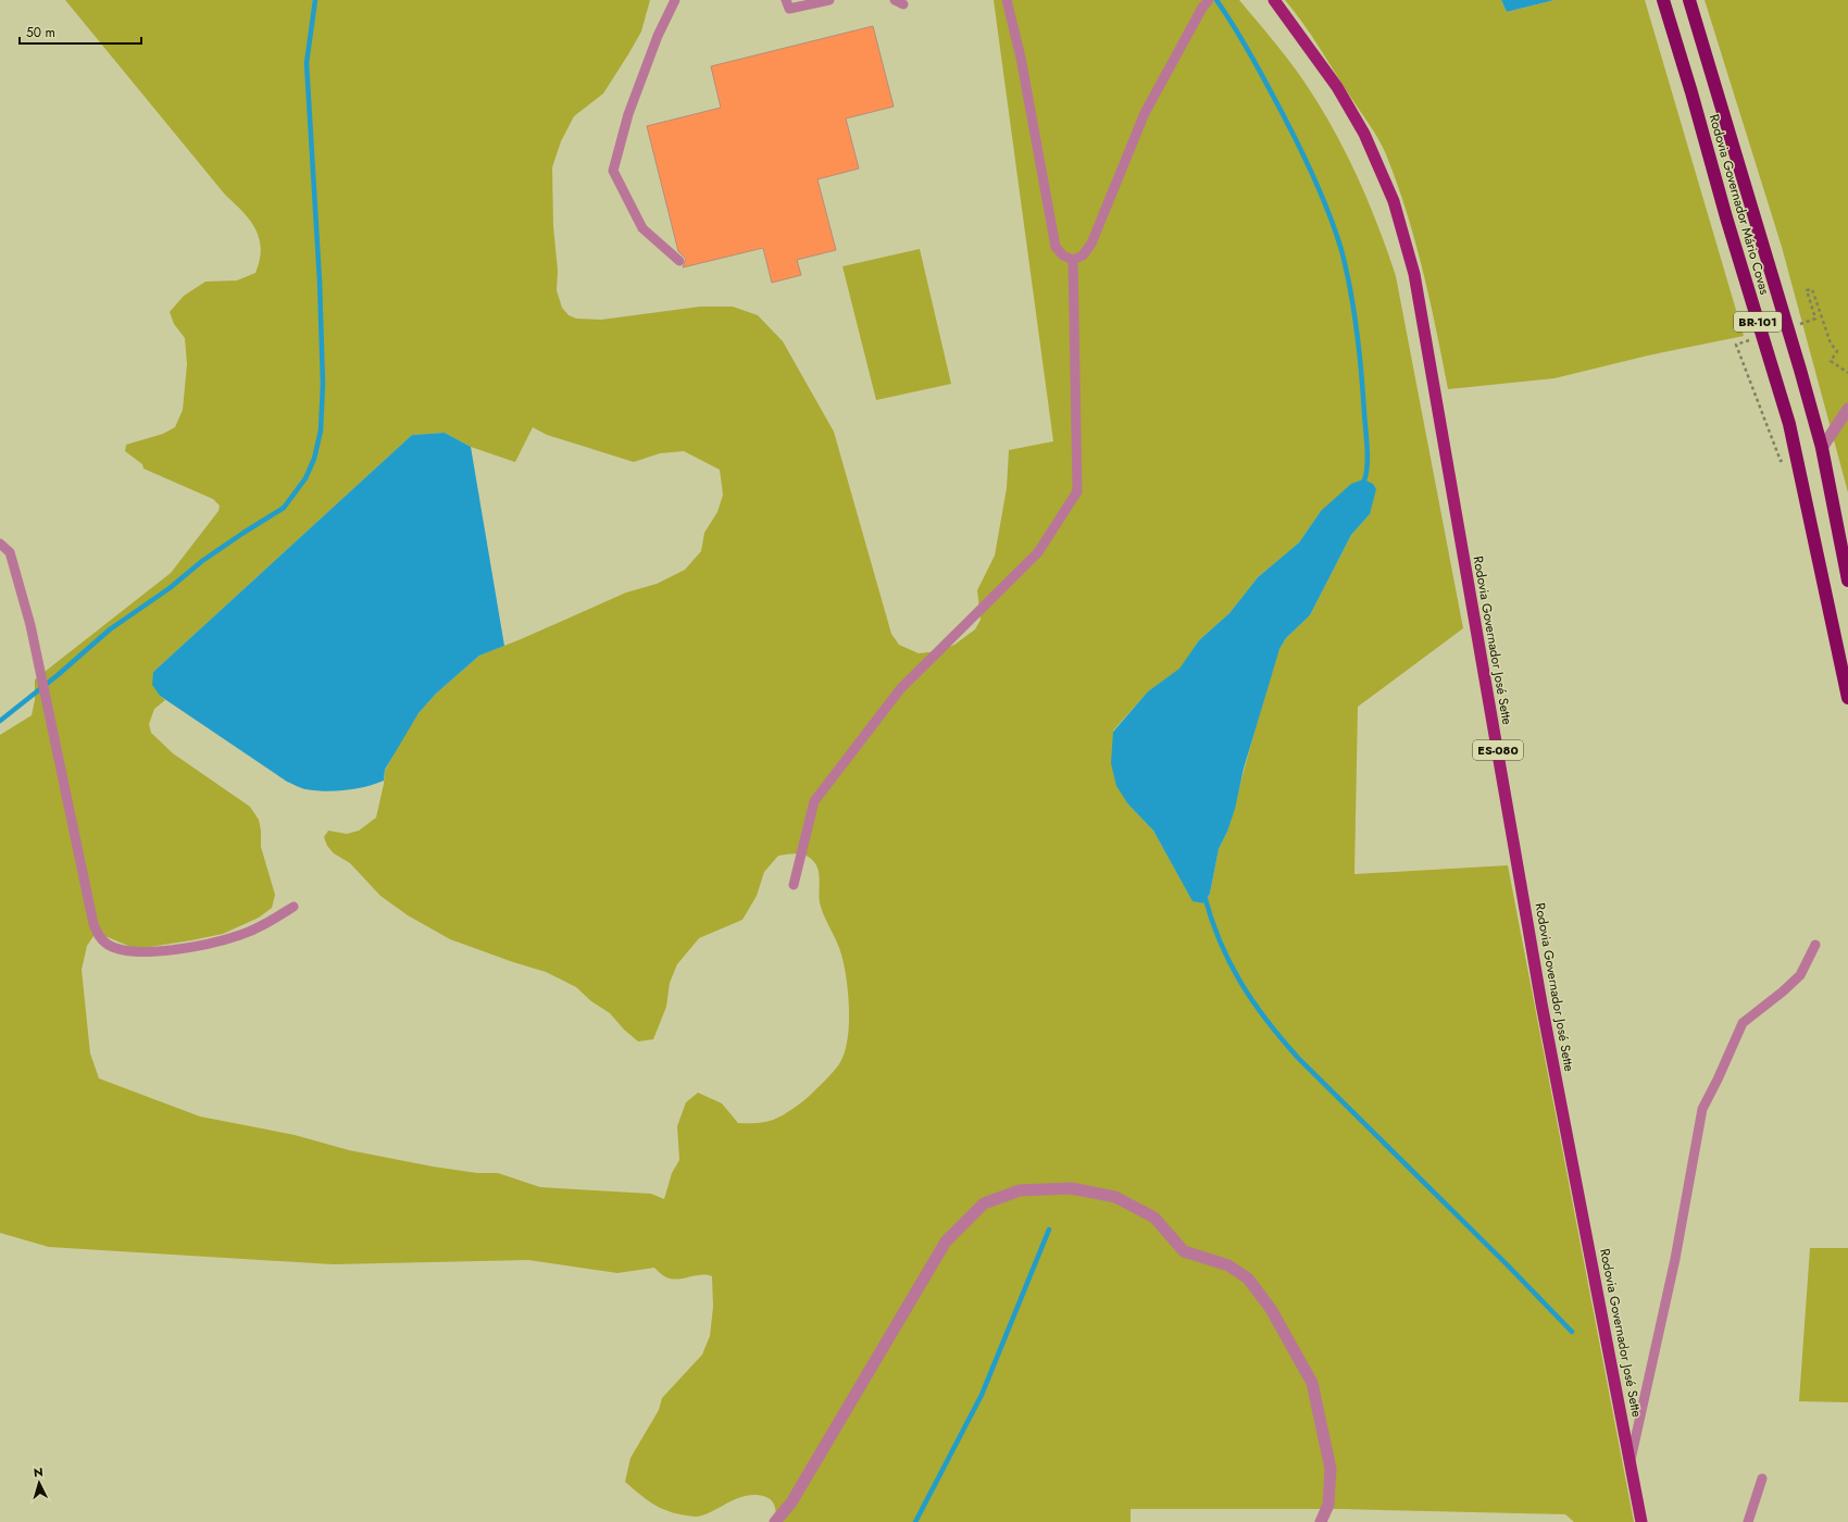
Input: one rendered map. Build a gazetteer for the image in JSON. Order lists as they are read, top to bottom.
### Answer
{
  "streets": {
    "highway": ["Rodovia Governador Mário Covas", "BR-101"],
    "main road": ["Rodovia Governador José Sette", "ES-080"]
  },
  "scale_bar": "50 m",
  "north": "top"
}
